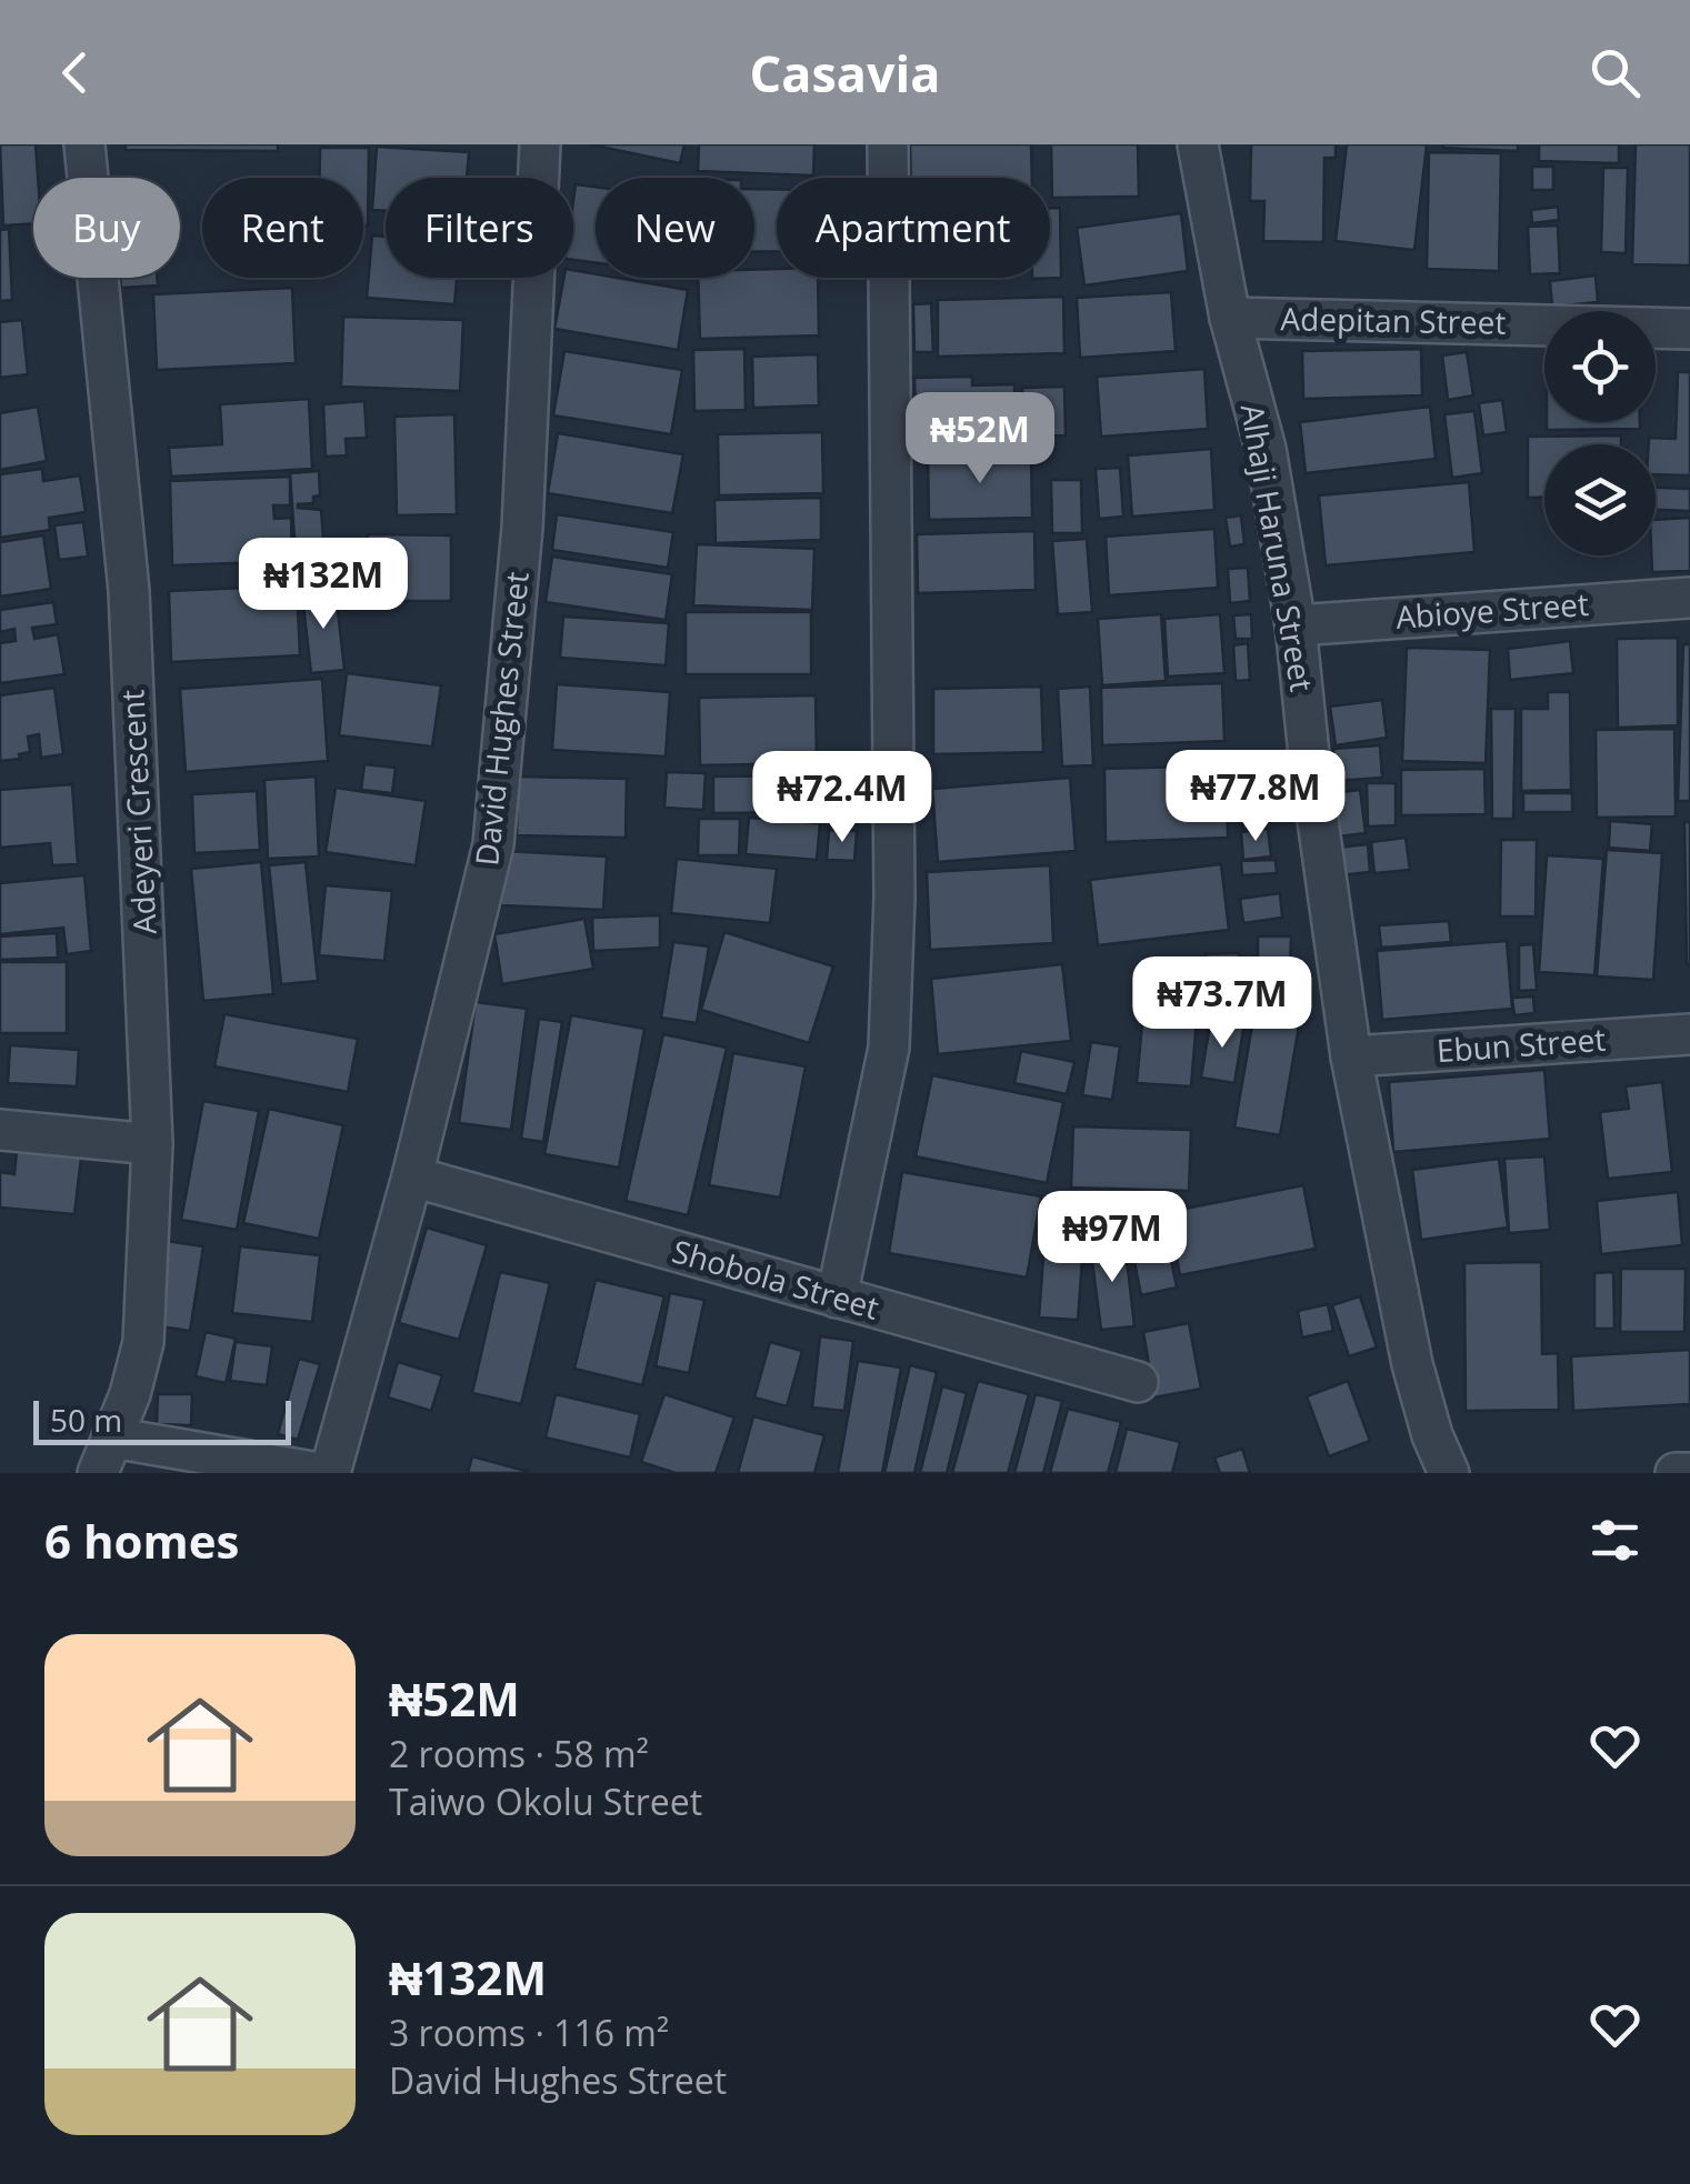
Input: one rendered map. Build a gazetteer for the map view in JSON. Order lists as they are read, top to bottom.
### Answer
{
  "streets": {
    "street": [
      "Adepitan Street",
      "Alhaji Haruna Street",
      "Abioye Street",
      "David Hughes Street",
      "Adeyeri Crescent",
      "Ebun Street",
      "Shobola Street"
    ]
  },
  "crossings": [
    ["Adepitan Street", "Alhaji Haruna Street"],
    ["Alhaji Haruna Street", "Abioye Street"],
    ["Alhaji Haruna Street", "Ebun Street"],
    ["David Hughes Street", "Shobola Street"]
  ],
  "scale_bar": "50 m",
  "page": {
    "header": "Casavia",
    "chip": [
      "Buy",
      "Rent",
      "Filters",
      "New",
      "Apartment"
    ],
    "price": [
      "₦52M",
      "₦132M",
      "₦77.8M",
      "₦72.4M",
      "₦73.7M",
      "₦97M"
    ],
    "scale": "50 m",
    "heading": "6 homes",
    "list": [
      {
        "name": "₦52M",
        "note": "2 rooms · 58 m² · Taiwo Okolu Street"
      },
      {
        "name": "₦132M",
        "note": "3 rooms · 116 m² · David Hughes Street"
      }
    ]
  }
}
